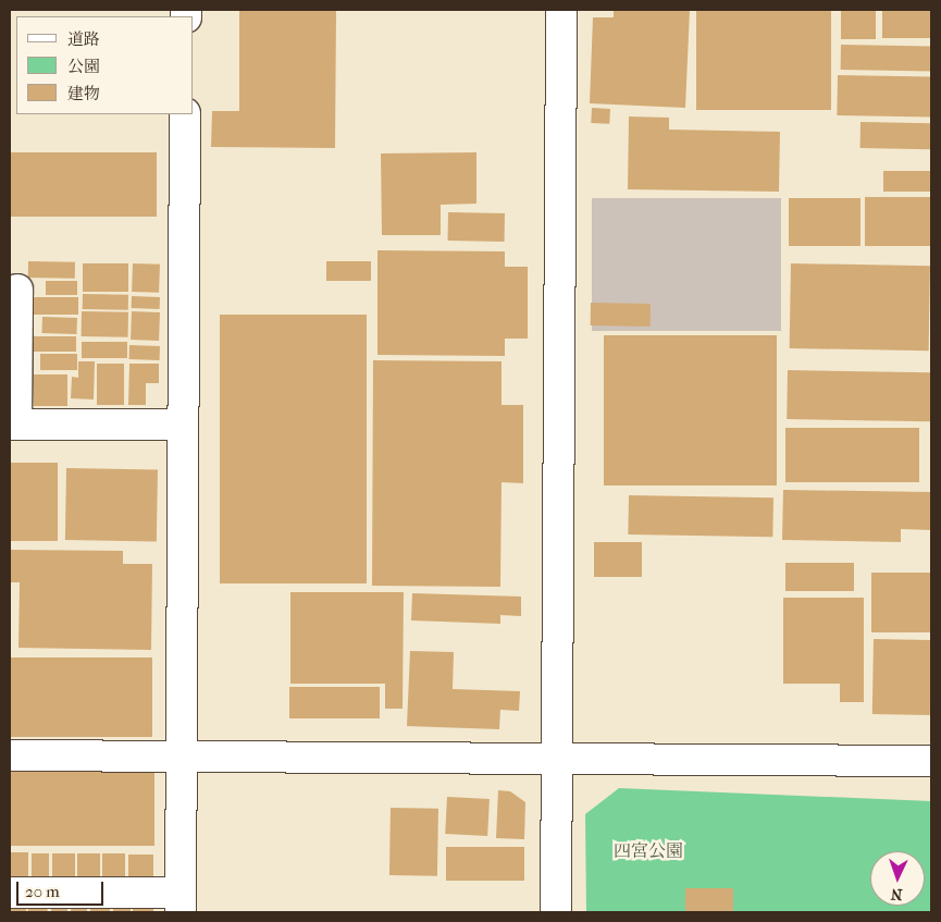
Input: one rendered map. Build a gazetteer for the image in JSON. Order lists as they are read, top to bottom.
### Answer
{
  "parks": ["四宮公園"],
  "legend": ["道路", "公園", "建物"],
  "scale_bar": "20 m",
  "north": "bottom"
}
